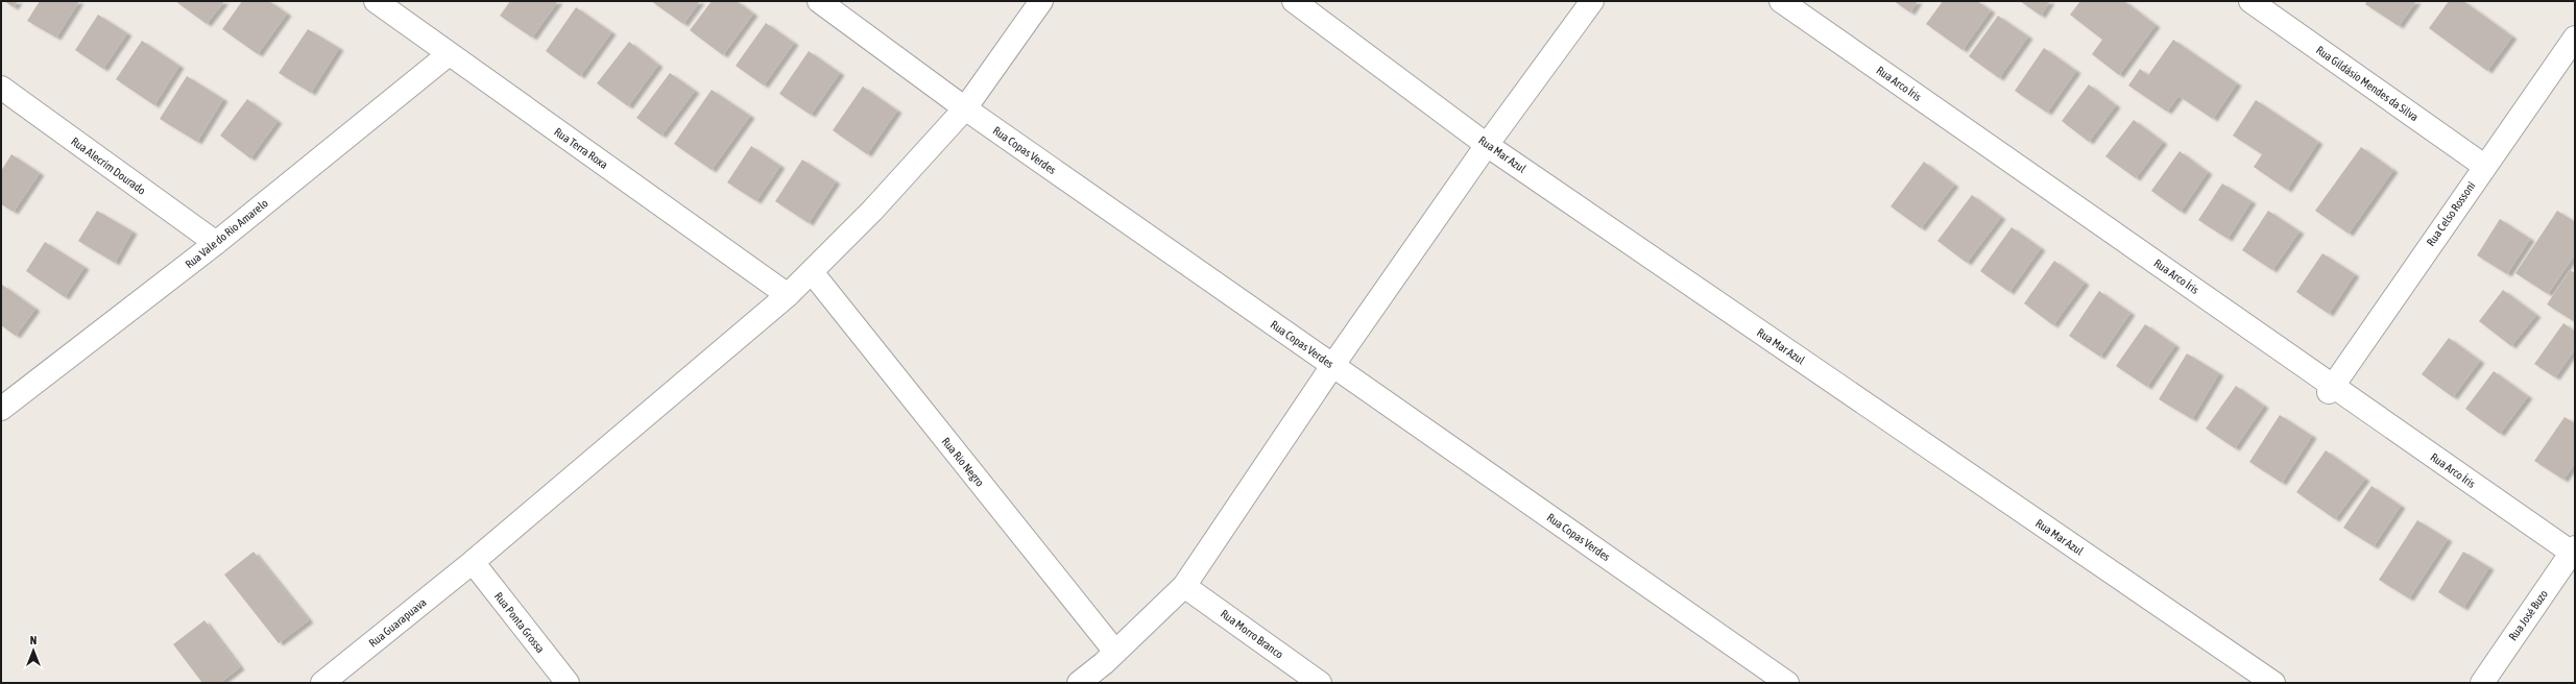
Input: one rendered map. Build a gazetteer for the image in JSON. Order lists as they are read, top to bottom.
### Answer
{
  "streets": {
    "street": [
      "Rua Arco Íris",
      "Rua Gildásio Mendes da Silva",
      "Rua Terra Roxa",
      "Rua Copas Verdes",
      "Rua Mar Azul",
      "Rua Alecrim Dourado",
      "Rua Celso Rossoni",
      "Rua Vale do Rio Amarelo",
      "Rua Rio Negro",
      "Rua José Buzo",
      "Rua Guarapuava",
      "Rua Ponta Grossa",
      "Rua Morro Branco"
    ]
  },
  "crossings": [
    ["Rua Arco Íris", "Rua Celso Rossoni"],
    ["Rua Arco Íris", "Rua José Buzo"],
    ["Rua Gildásio Mendes da Silva", "Rua Celso Rossoni"],
    ["Rua Terra Roxa", "Rua Vale do Rio Amarelo"],
    ["Rua Terra Roxa", "Rua Guarapuava"],
    ["Rua Copas Verdes", "Rua Guarapuava"],
    ["Rua Alecrim Dourado", "Rua Vale do Rio Amarelo"],
    ["Rua Rio Negro", "Rua Guarapuava"],
    ["Rua Guarapuava", "Rua Ponta Grossa"]
  ],
  "north": "top"
}
